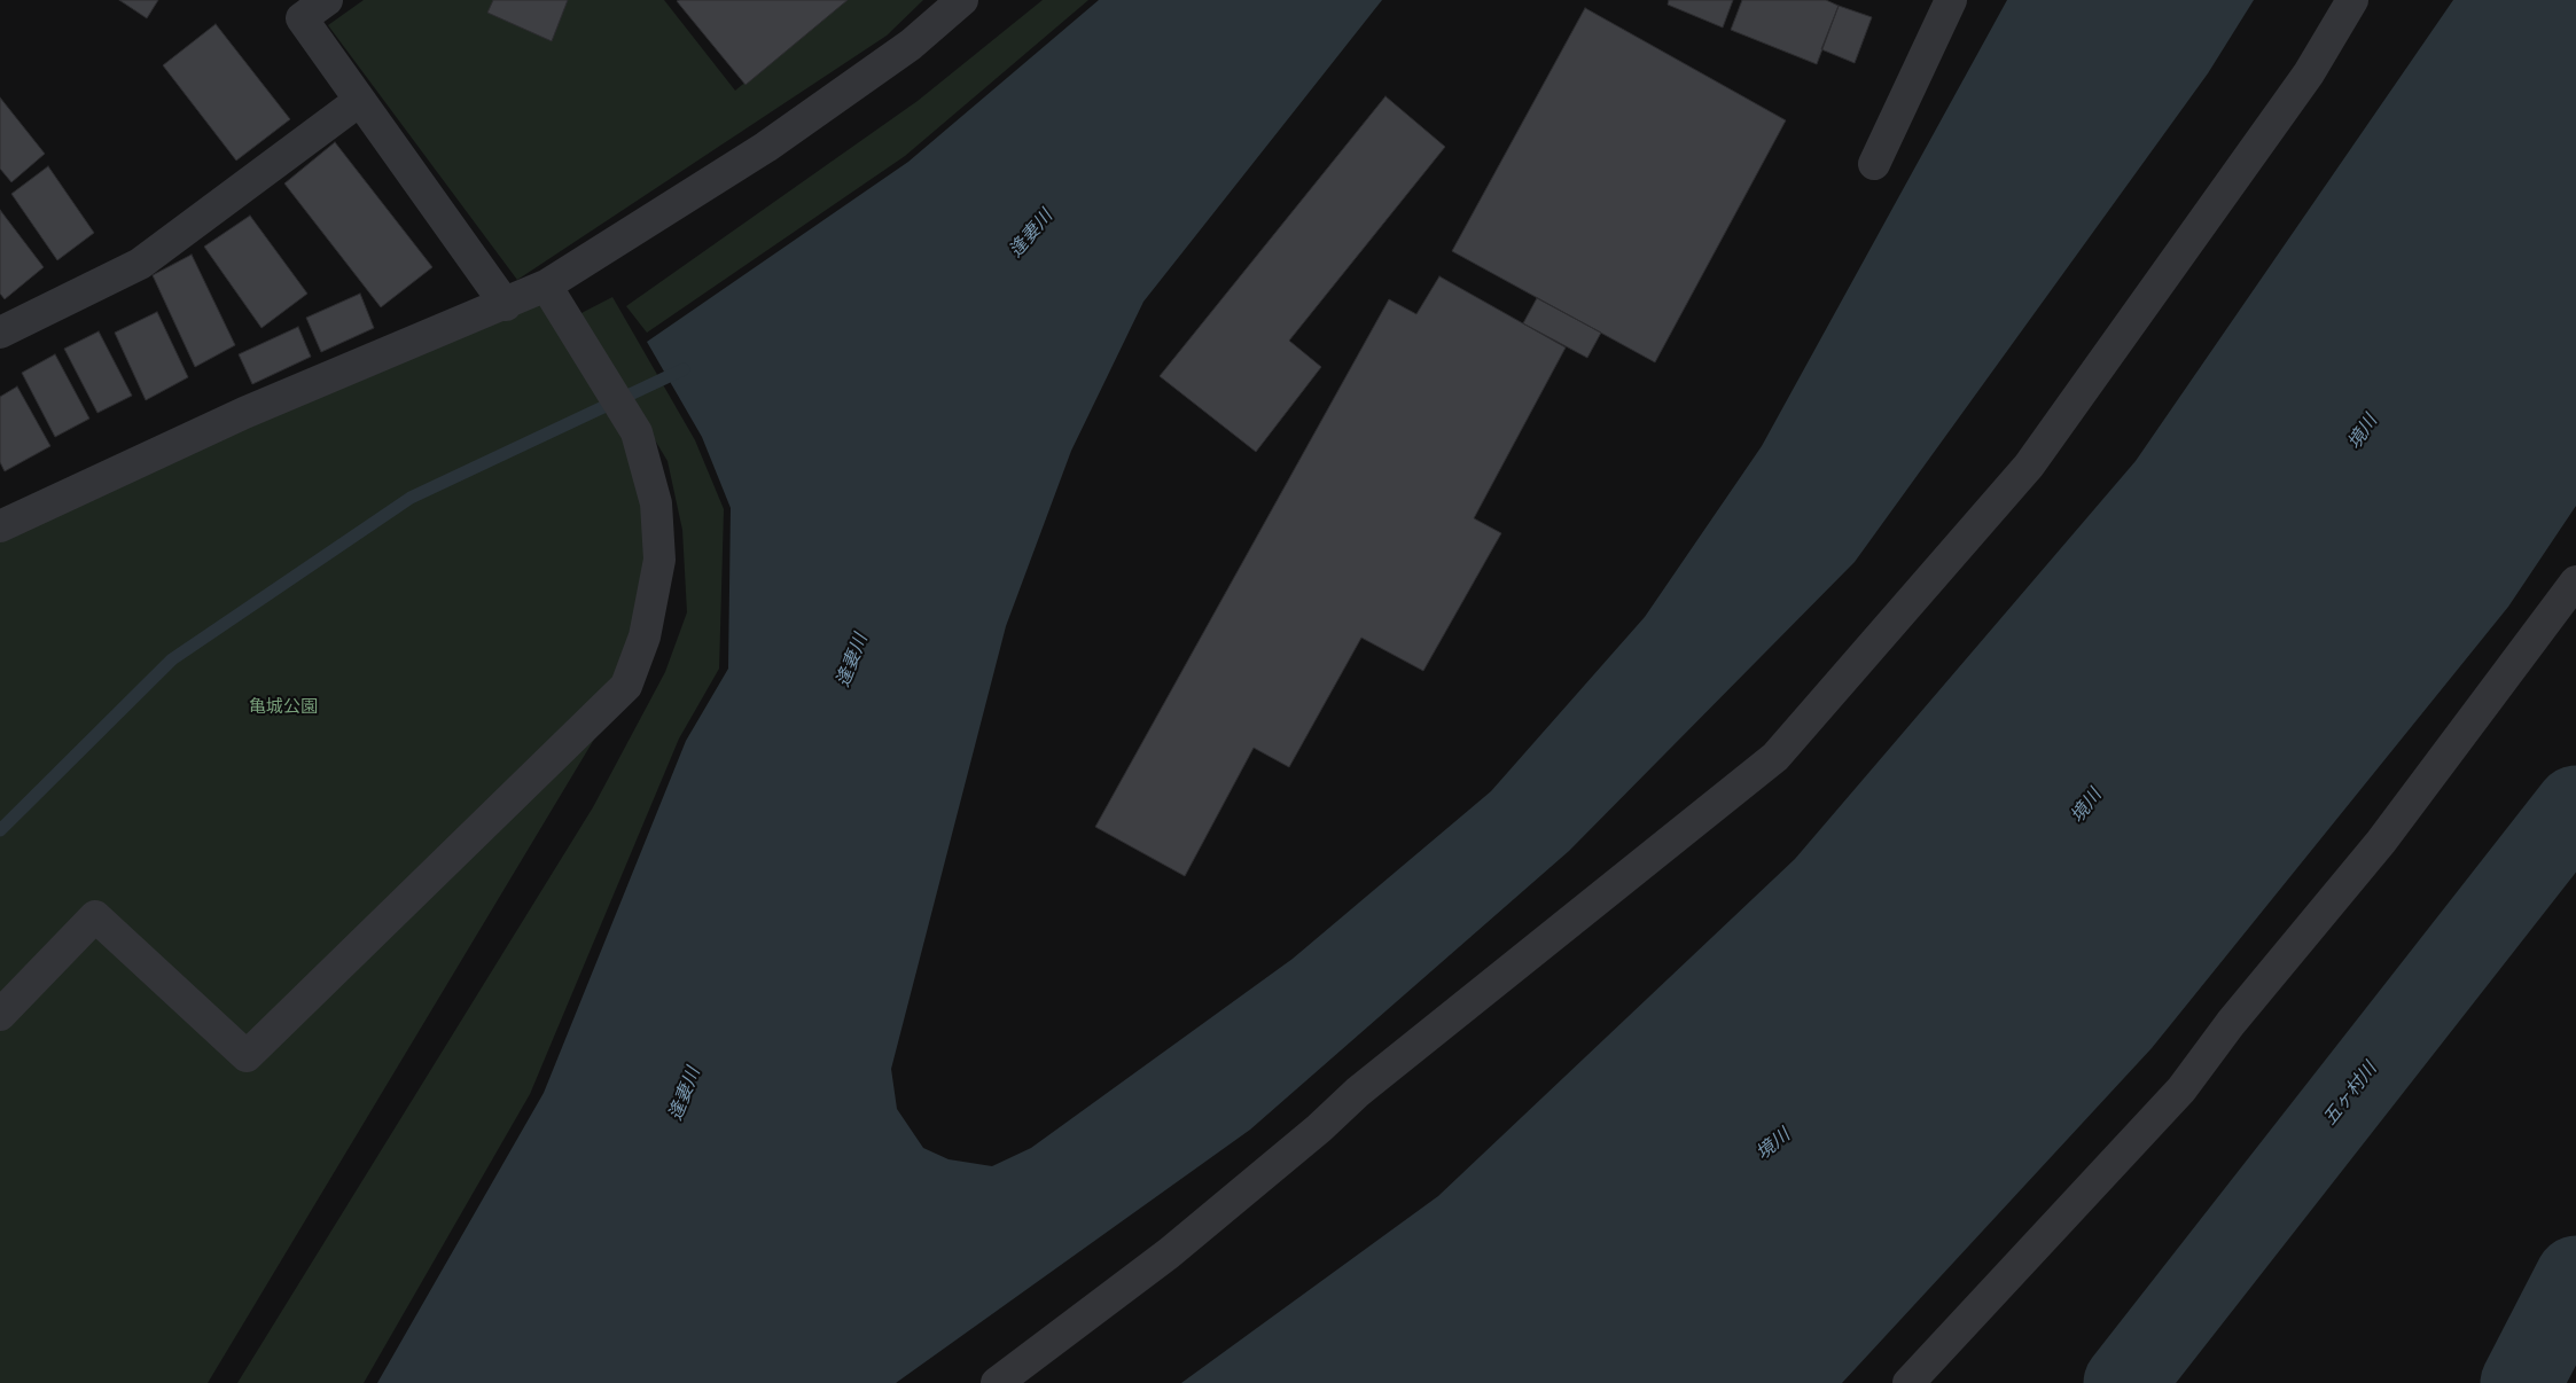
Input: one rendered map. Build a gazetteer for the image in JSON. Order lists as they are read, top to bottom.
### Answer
{
  "water": ["逢妻川", "境川", "五ヶ村川"],
  "parks": ["亀城公園"]
}
